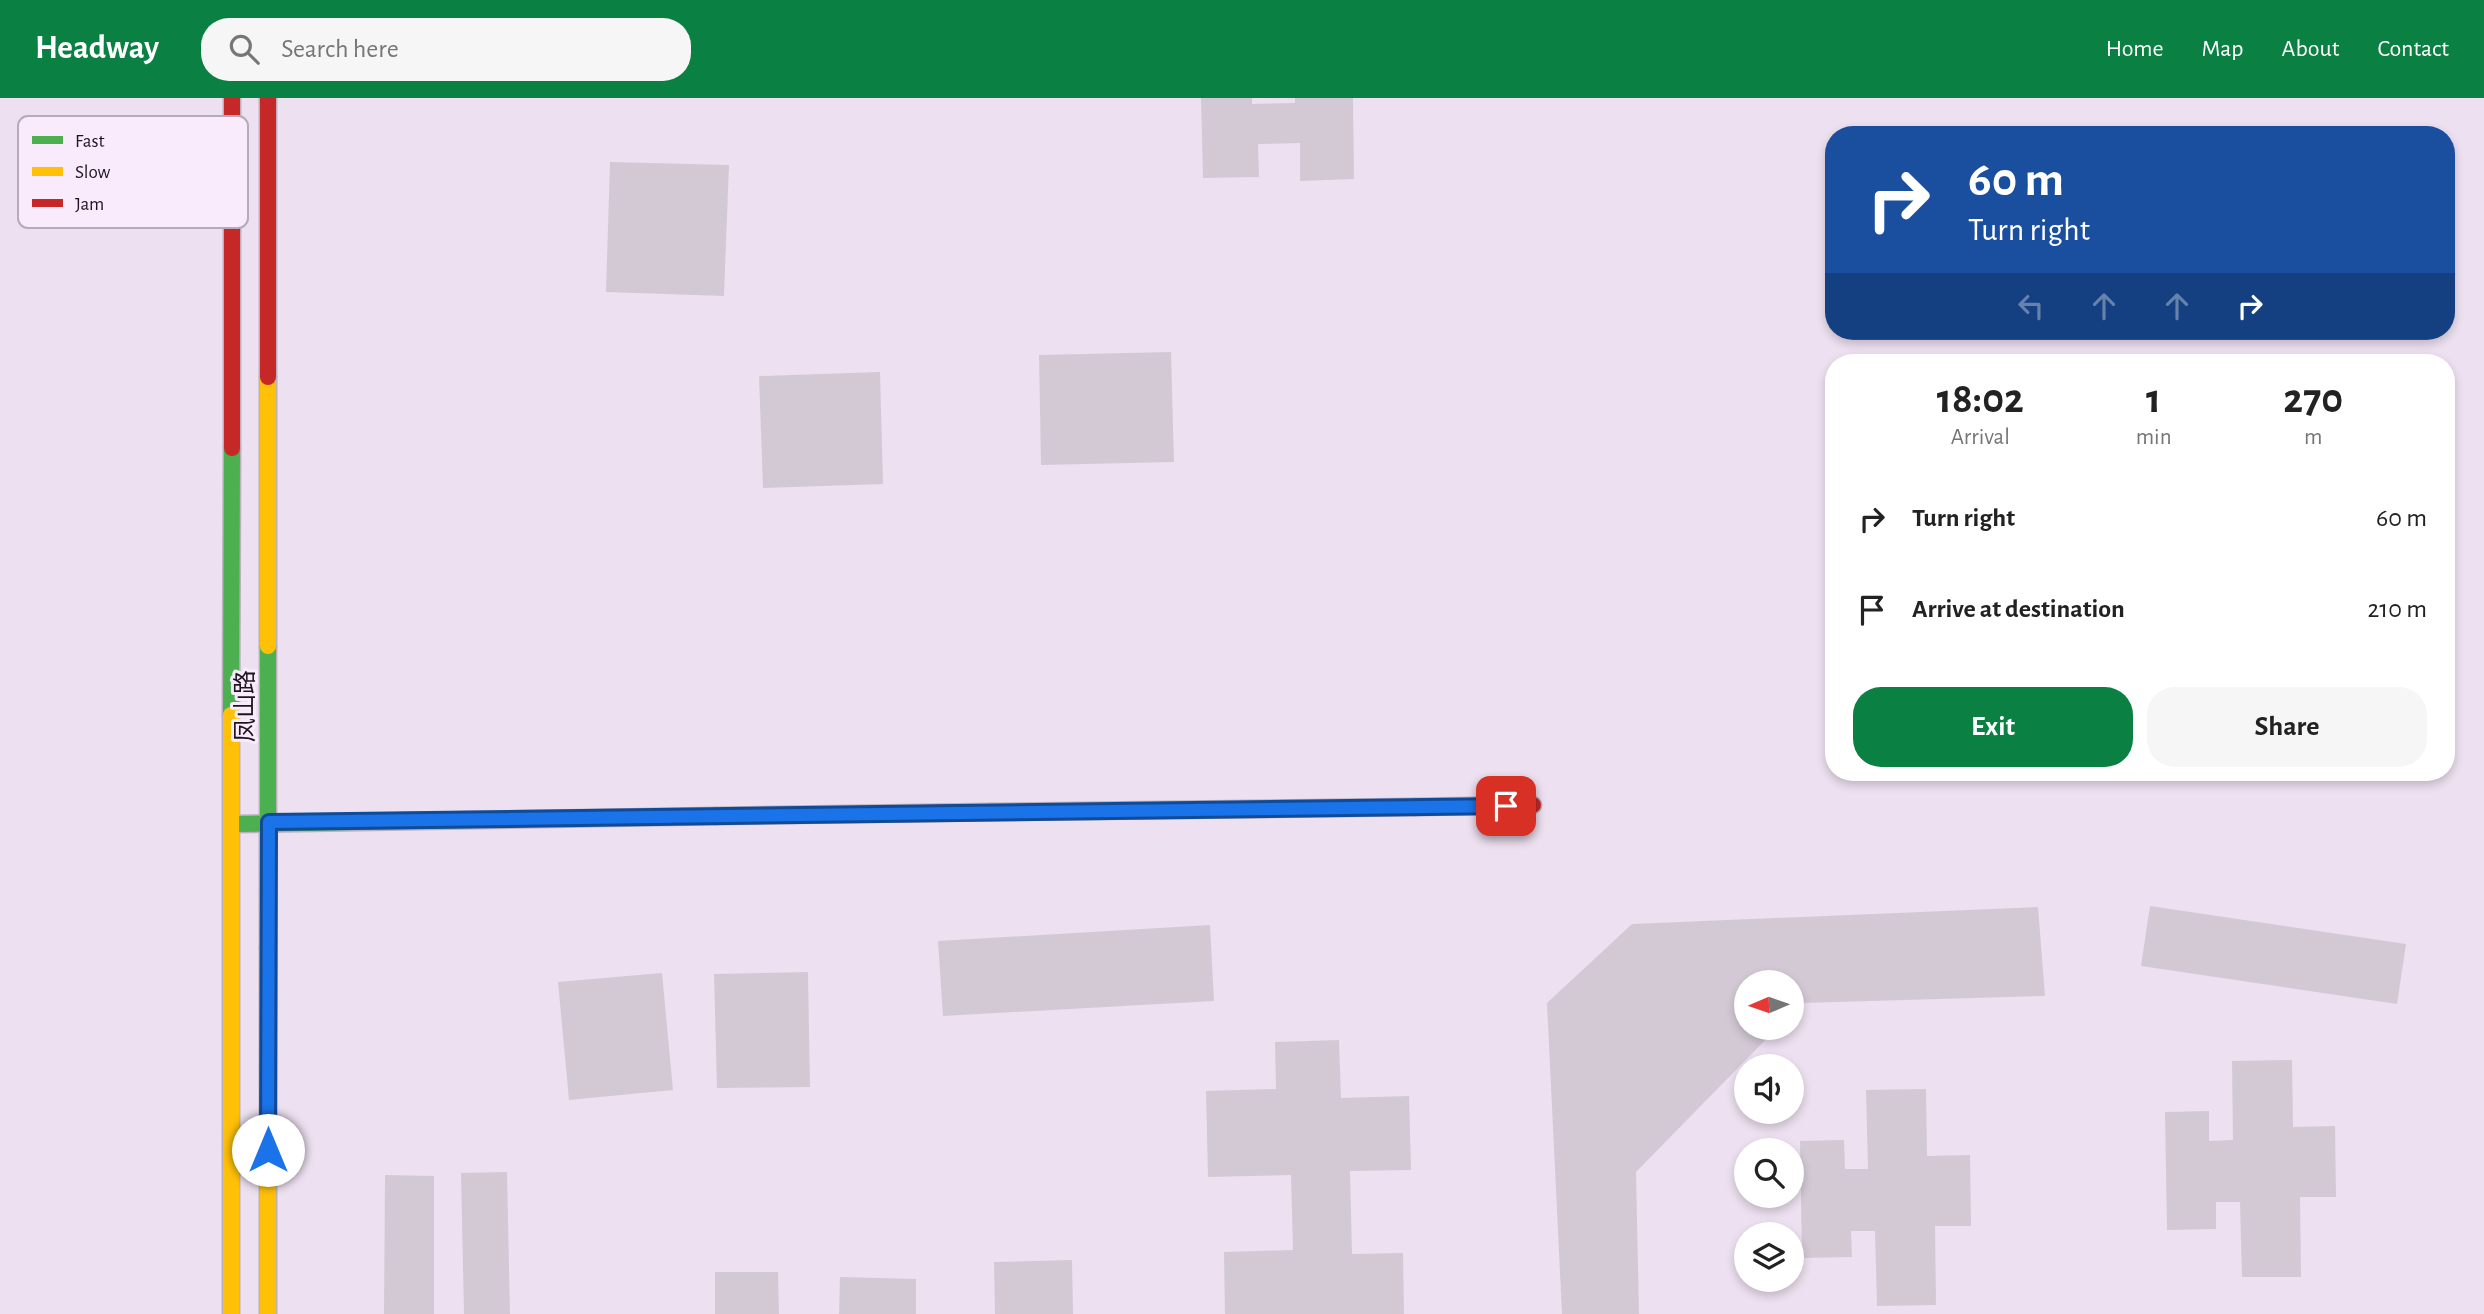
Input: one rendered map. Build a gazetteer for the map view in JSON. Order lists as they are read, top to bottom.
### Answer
{
  "streets": {
    "main road": ["凤山路"]
  },
  "legend": ["Fast", "Slow", "Jam"],
  "north": "left",
  "page": {
    "header": "Headway",
    "search": "Search here",
    "nav": [
      "Home",
      "Map",
      "About",
      "Contact"
    ],
    "turn": ["60 m", "Turn right"],
    "eta": [
      "18:02",
      "Arrival",
      "1",
      "min",
      "270",
      "m"
    ],
    "list": [
      {
        "name": "Turn right",
        "value": "60 m"
      },
      {
        "name": "Arrive at destination",
        "value": "210 m"
      }
    ],
    "buttons": ["Exit", "Share"]
  }
}
